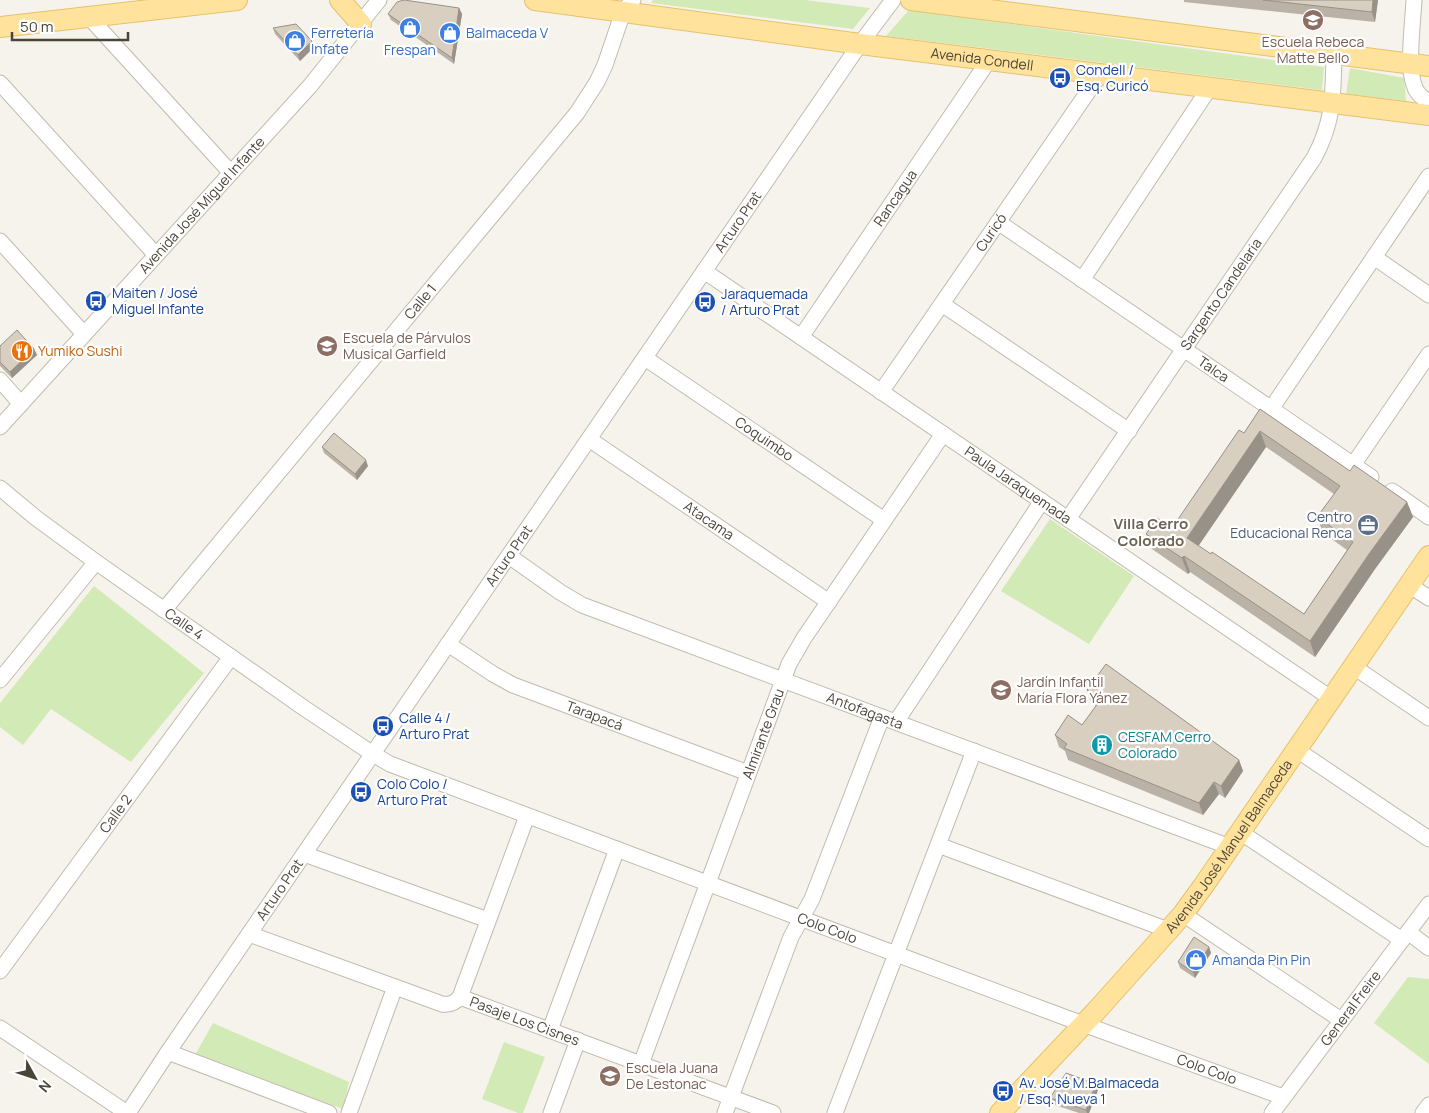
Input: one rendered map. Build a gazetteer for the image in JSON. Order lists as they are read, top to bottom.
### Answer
{
  "streets": {
    "main road": ["Avenida Condell", "Avenida José Manuel Balmaceda"],
    "street": [
      "Rancagua",
      "Avenida José Miguel Infante",
      "Arturo Prat",
      "Curicó",
      "Sargento Candelaria",
      "Calle 1",
      "Talca",
      "Coquimbo",
      "Paula Jaraquemada",
      "Atacama",
      "Calle 4",
      "Antofagasta",
      "Tarapacá",
      "Almirante Grau",
      "Calle 2",
      "Colo Colo",
      "General Freire",
      "Pasaje Los Cisnes"
    ]
  },
  "crossings": [
    ["Avenida Condell", "Rancagua"],
    ["Avenida Condell", "Arturo Prat"],
    ["Avenida Condell", "Curicó"],
    ["Avenida Condell", "Sargento Candelaria"],
    ["Avenida Condell", "Calle 1"],
    ["Rancagua", "Paula Jaraquemada"],
    ["Arturo Prat", "Coquimbo"],
    ["Arturo Prat", "Paula Jaraquemada"],
    ["Arturo Prat", "Atacama"],
    ["Arturo Prat", "Calle 4"],
    ["Arturo Prat", "Antofagasta"],
    ["Arturo Prat", "Tarapacá"],
    ["Arturo Prat", "Colo Colo"],
    ["Arturo Prat", "Pasaje Los Cisnes"],
    ["Curicó", "Talca"],
    ["Curicó", "Paula Jaraquemada"],
    ["Sargento Candelaria", "Talca"],
    ["Sargento Candelaria", "Paula Jaraquemada"],
    ["Calle 1", "Calle 4"],
    ["Coquimbo", "Almirante Grau"],
    ["Paula Jaraquemada", "Almirante Grau"],
    ["Paula Jaraquemada", "Avenida José Manuel Balmaceda"],
    ["Atacama", "Almirante Grau"],
    ["Calle 4", "Calle 2"],
    ["Calle 4", "Colo Colo"],
    ["Antofagasta", "Almirante Grau"],
    ["Antofagasta", "Avenida José Manuel Balmaceda"],
    ["Antofagasta", "General Freire"],
    ["Tarapacá", "Almirante Grau"],
    ["Almirante Grau", "Colo Colo"],
    ["Almirante Grau", "Pasaje Los Cisnes"],
    ["Avenida José Manuel Balmaceda", "Colo Colo"],
    ["Colo Colo", "General Freire"]
  ],
  "districts": ["Villa Cerro Colorado"],
  "places": {
    "school or university": [
      "Escuela Rebeca Matte Bello",
      "Escuela de Párvulos Musical Garfield",
      "Jardín Infantil María Flora Yánez",
      "Escuela Juana De Lestonac"
    ],
    "shop": [
      "Frespan",
      "Balmaceda V",
      "Ferretería Infate",
      "Amanda Pin Pin"
    ],
    "bus stop": [
      "Condell / Esq. Curicó",
      "Maiten / José Miguel Infante",
      "Jaraquemada / Arturo Prat",
      "Calle 4 / Arturo Prat",
      "Colo Colo / Arturo Prat",
      "Av. José M.Balmaceda / Esq. Nueva 1"
    ],
    "restaurant": ["Yumiko Sushi"],
    "office": ["Centro Educacional Renca"],
    "building": ["CESFAM Cerro Colorado"]
  },
  "scale_bar": "50 m",
  "north": "bottom right"
}
